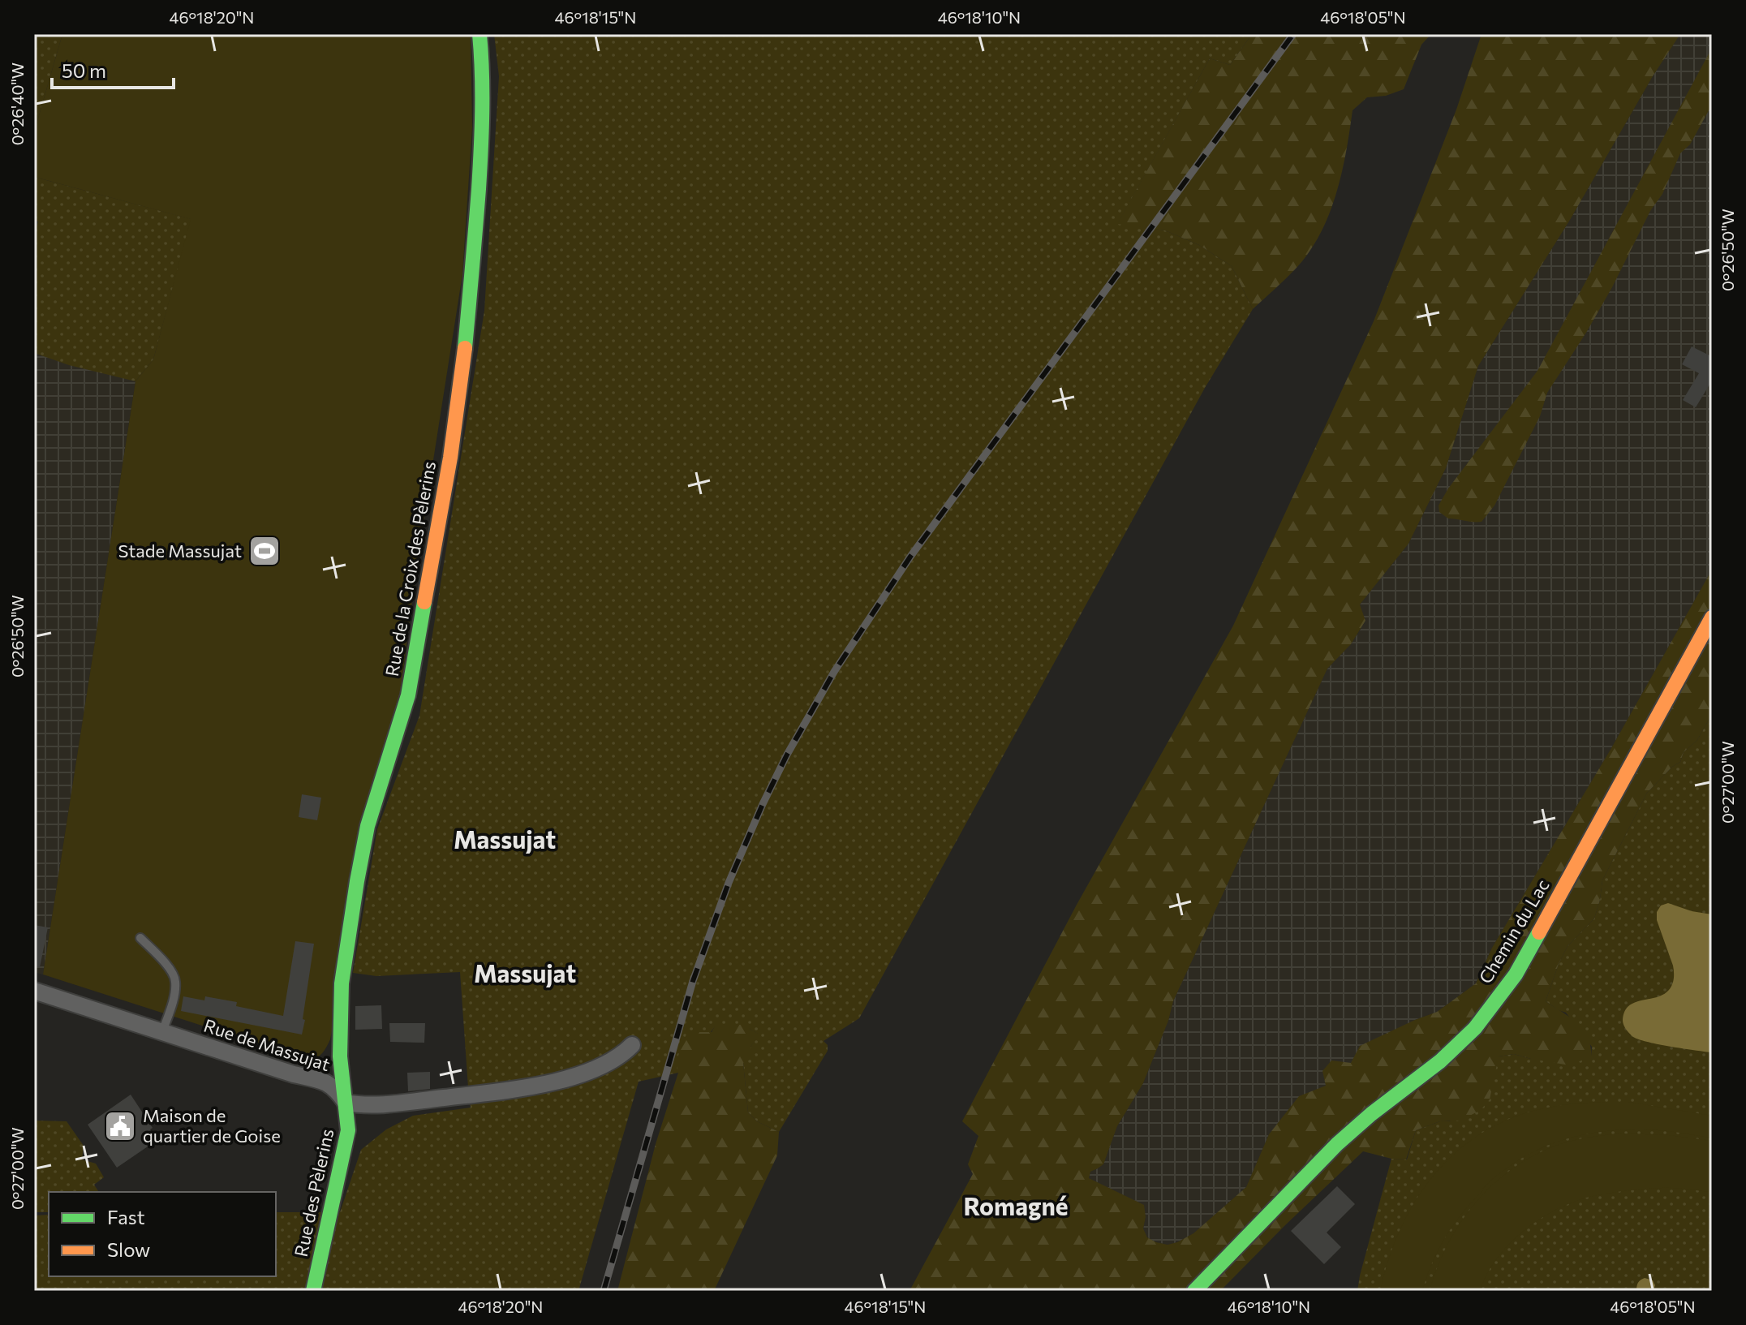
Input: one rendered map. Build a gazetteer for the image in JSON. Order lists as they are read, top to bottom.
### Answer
{
  "streets": {
    "street": [
      "Rue de la Croix des Pèlerins",
      "Chemin du Lac",
      "Rue de Massujat",
      "Rue des Pèlerins"
    ]
  },
  "crossings": [
    ["Rue de la Croix des Pèlerins", "Rue de Massujat"],
    ["Rue de la Croix des Pèlerins", "Rue des Pèlerins"],
    ["Rue de Massujat", "Rue des Pèlerins"]
  ],
  "districts": ["Massujat", "Massujat", "Romagné"],
  "places": {
    "sports": ["Stade Massujat"],
    "public building": ["Maison de quartier de Goise"]
  },
  "legend": ["Fast", "Slow"],
  "scale_bar": "50 m",
  "coordinates": [
    "46°18'20\"N",
    "46°18'15\"N",
    "46°18'10\"N",
    "46°18'05\"N",
    "0°26'40\"W",
    "0°26'50\"W",
    "0°27'00\"W"
  ]
}
